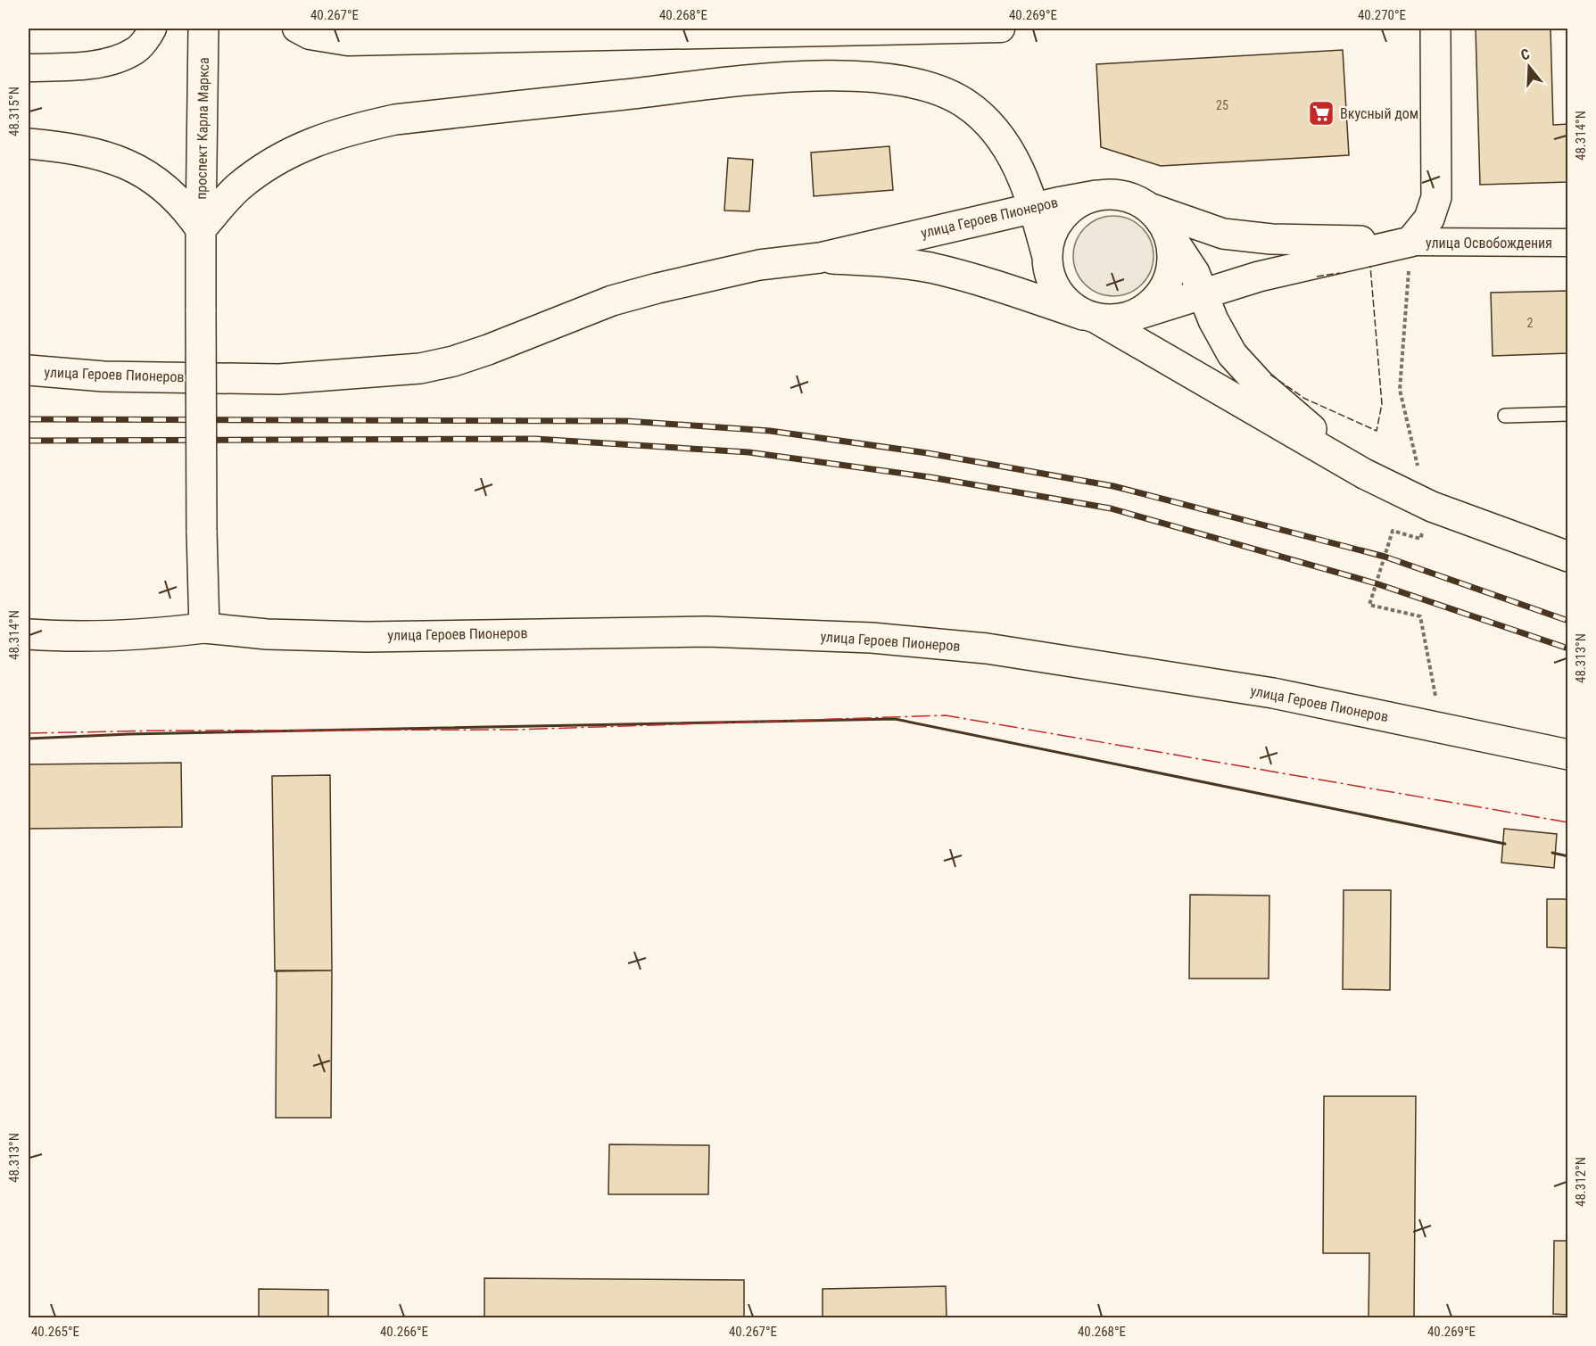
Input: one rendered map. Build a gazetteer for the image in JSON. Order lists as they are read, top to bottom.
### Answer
{
  "streets": {
    "main road": ["проспект Карла Маркса", "улица Героев Пионеров"],
    "street": ["улица Освобождения"]
  },
  "crossings": [
    ["проспект Карла Маркса", "улица Героев Пионеров"]
  ],
  "places": {
    "supermarket": ["Вкусный дом"]
  },
  "house_numbers": ["25", "2"],
  "north": "top",
  "coordinates": [
    "40.267°E",
    "40.268°E",
    "40.269°E",
    "40.270°E",
    "48.315°N",
    "48.314°N",
    "48.313°N",
    "48.312°N",
    "40.265°E",
    "40.266°E"
  ]
}
